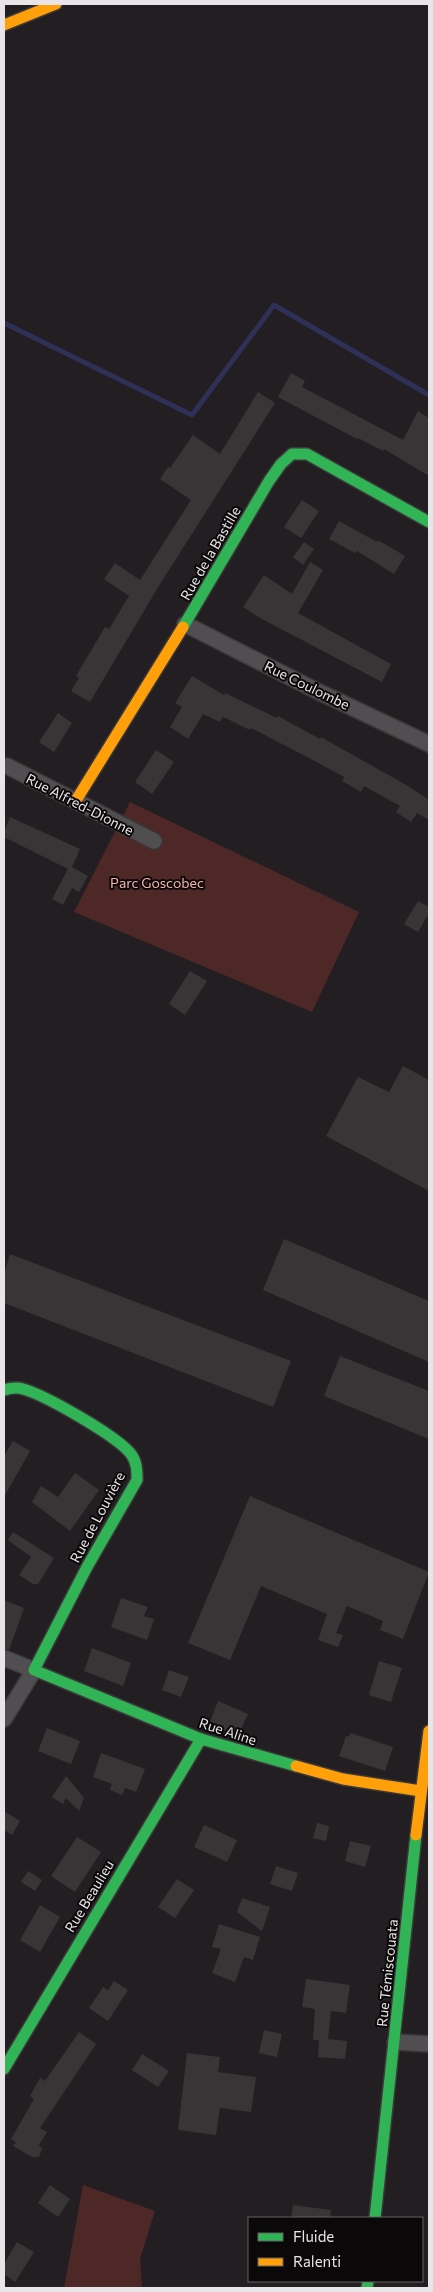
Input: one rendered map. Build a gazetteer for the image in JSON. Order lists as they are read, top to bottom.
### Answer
{
  "streets": {
    "main road": [
      "Rue de la Bastille",
      "Rue de Louvière",
      "Rue Aline",
      "Rue Beaulieu",
      "Rue Témiscouata"
    ],
    "street": ["Rue Coulombe", "Rue Alfred-Dionne"]
  },
  "crossings": [
    ["Rue de la Bastille", "Rue Coulombe"],
    ["Rue de la Bastille", "Rue Alfred-Dionne"],
    ["Rue de Louvière", "Rue Aline"],
    ["Rue Aline", "Rue Beaulieu"],
    ["Rue Aline", "Rue Témiscouata"]
  ],
  "parks": ["Parc Goscobec"],
  "legend": ["Fluide", "Ralenti"]
}
